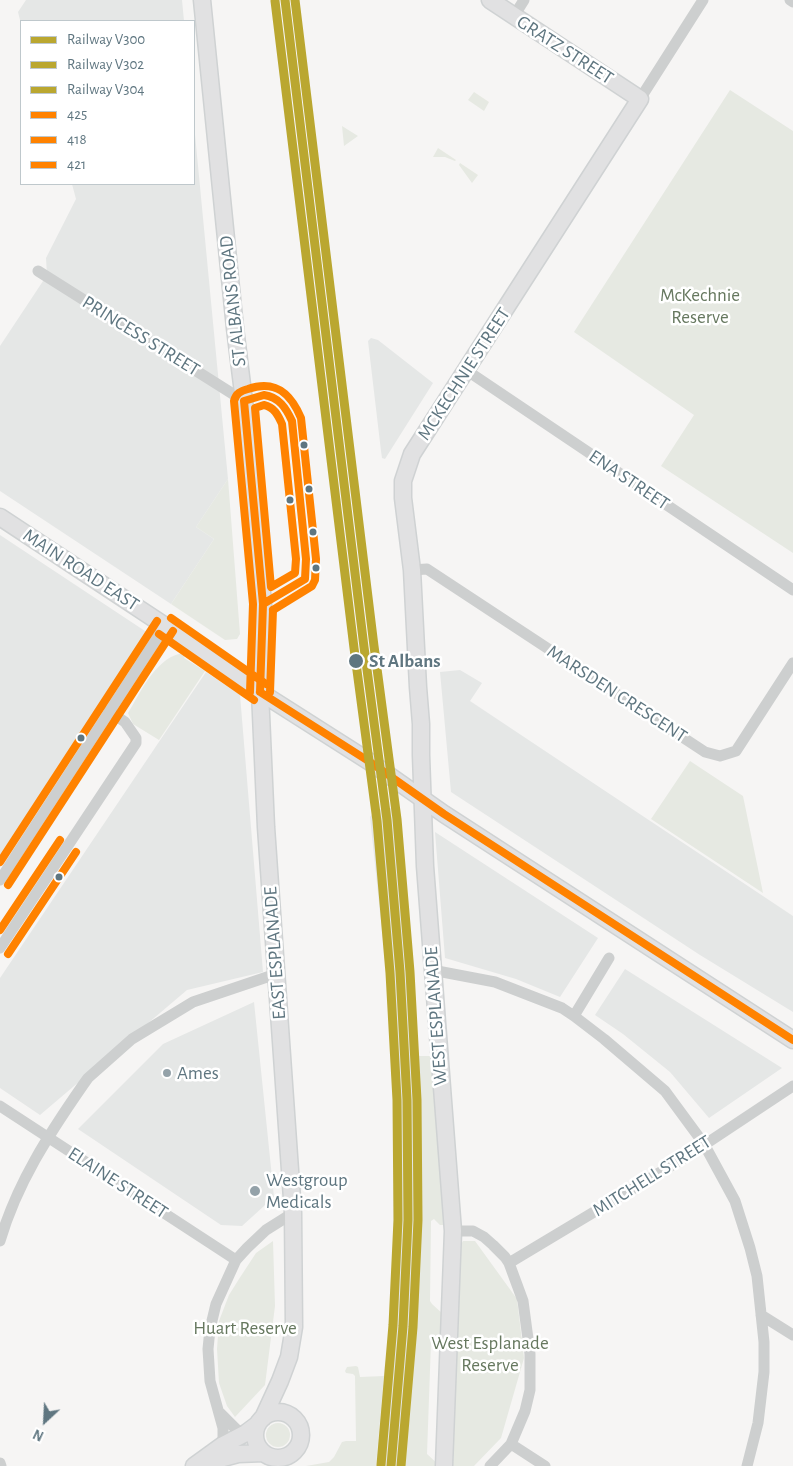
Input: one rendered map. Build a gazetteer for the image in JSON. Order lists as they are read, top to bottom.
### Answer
{
  "streets": {
    "street": [
      "GRATZ STREET",
      "ST ALBANS ROAD",
      "PRINCESS STREET",
      "MCKECHNIE STREET",
      "ENA STREET",
      "MAIN ROAD EAST",
      "MARSDEN CRESCENT",
      "EAST ESPLANADE",
      "WEST ESPLANADE",
      "MITCHELL STREET",
      "ELAINE STREET"
    ]
  },
  "crossings": [
    ["GRATZ STREET", "MCKECHNIE STREET"],
    ["ST ALBANS ROAD", "PRINCESS STREET"],
    ["ST ALBANS ROAD", "MAIN ROAD EAST"],
    ["ST ALBANS ROAD", "EAST ESPLANADE"],
    ["MCKECHNIE STREET", "ENA STREET"],
    ["MCKECHNIE STREET", "MAIN ROAD EAST"],
    ["MCKECHNIE STREET", "MARSDEN CRESCENT"],
    ["MCKECHNIE STREET", "WEST ESPLANADE"],
    ["MAIN ROAD EAST", "EAST ESPLANADE"],
    ["MAIN ROAD EAST", "WEST ESPLANADE"]
  ],
  "parks": ["McKechnie Reserve", "Huart Reserve", "West Esplanade Reserve"],
  "places": ["St Albans", "Ames", "Westgroup Medicals"],
  "lines": [
    "rail line V300",
    "rail line V304",
    "rail line V302",
    "transit line 421",
    "transit line 425",
    "transit line 418"
  ],
  "legend": [
    "Railway V300",
    "Railway V302",
    "Railway V304",
    "425",
    "418",
    "421"
  ],
  "north": "bottom left"
}
